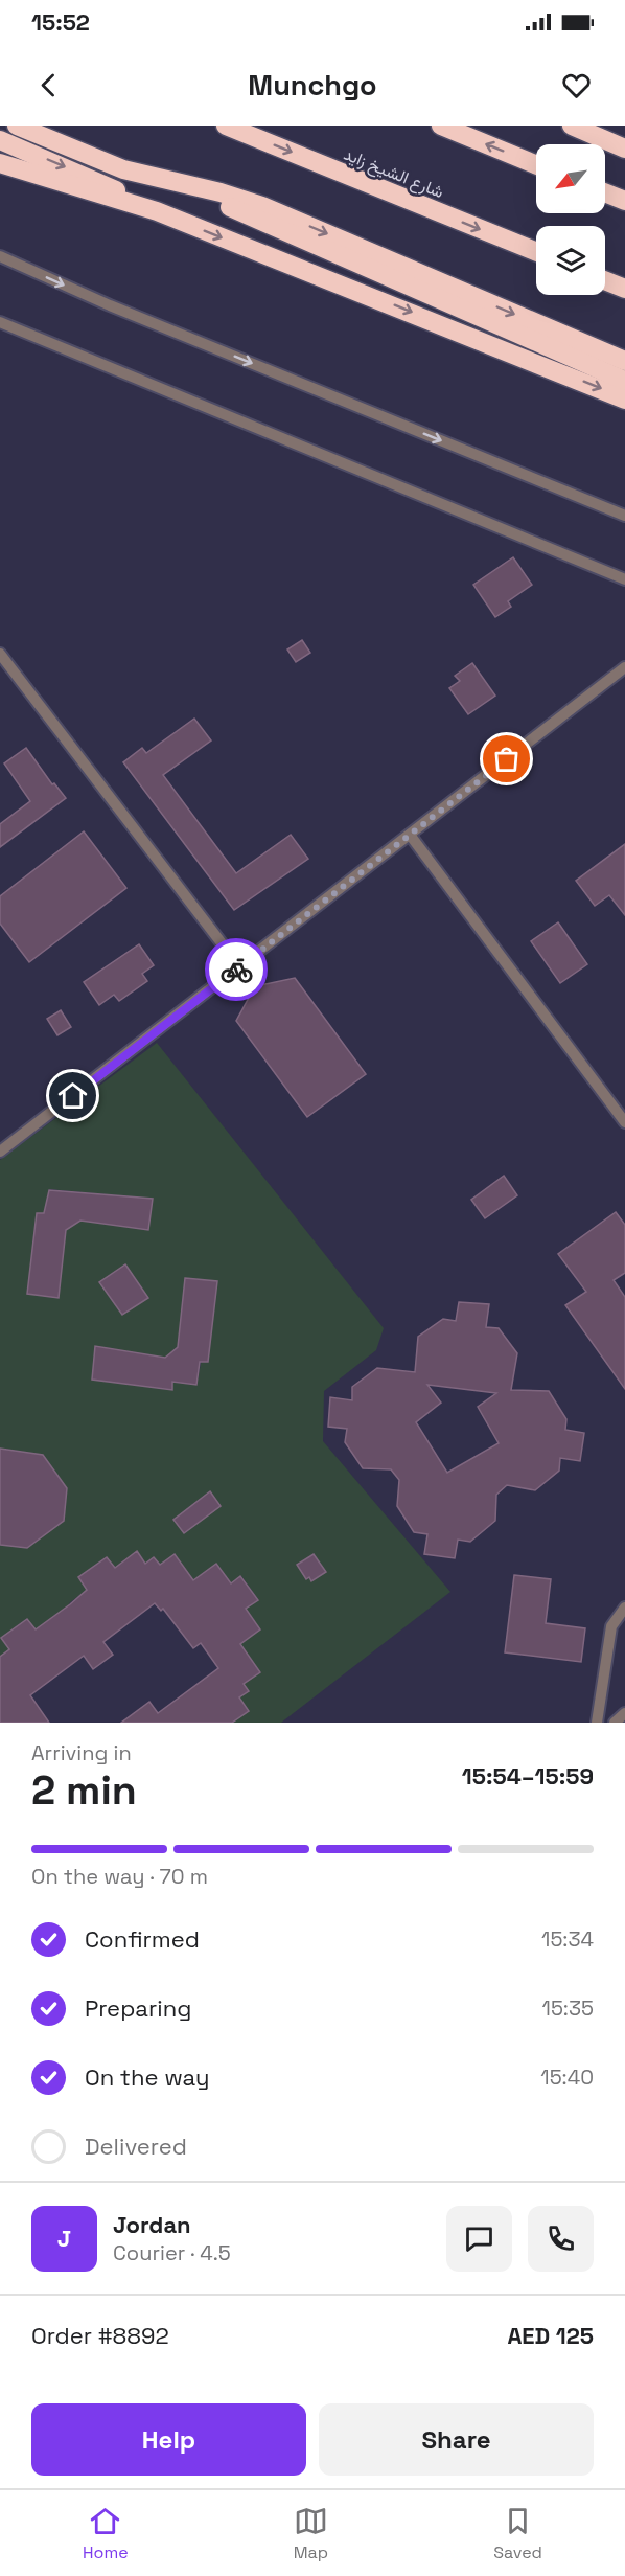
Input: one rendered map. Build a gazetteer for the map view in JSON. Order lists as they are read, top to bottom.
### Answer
{
  "streets": {
    "highway": ["شارع الشيخ زايد"]
  },
  "north": "bottom left",
  "page": {
    "status": "15:52",
    "header": "Munchgo",
    "heading": ["2 min", "Arriving in", "15:54–15:59"],
    "panel": [
      "Jordan",
      "Courier · 4.5",
      "Order #8892",
      "AED 125"
    ],
    "bar": "On the way · 70 m",
    "list": [
      ["Confirmed", "15:34"],
      ["Preparing", "15:35"],
      ["On the way", "15:40"],
      "Delivered"
    ],
    "round": "J",
    "buttons": ["Help", "Share"],
    "tabs": ["Home", "Map", "Saved"]
  }
}
